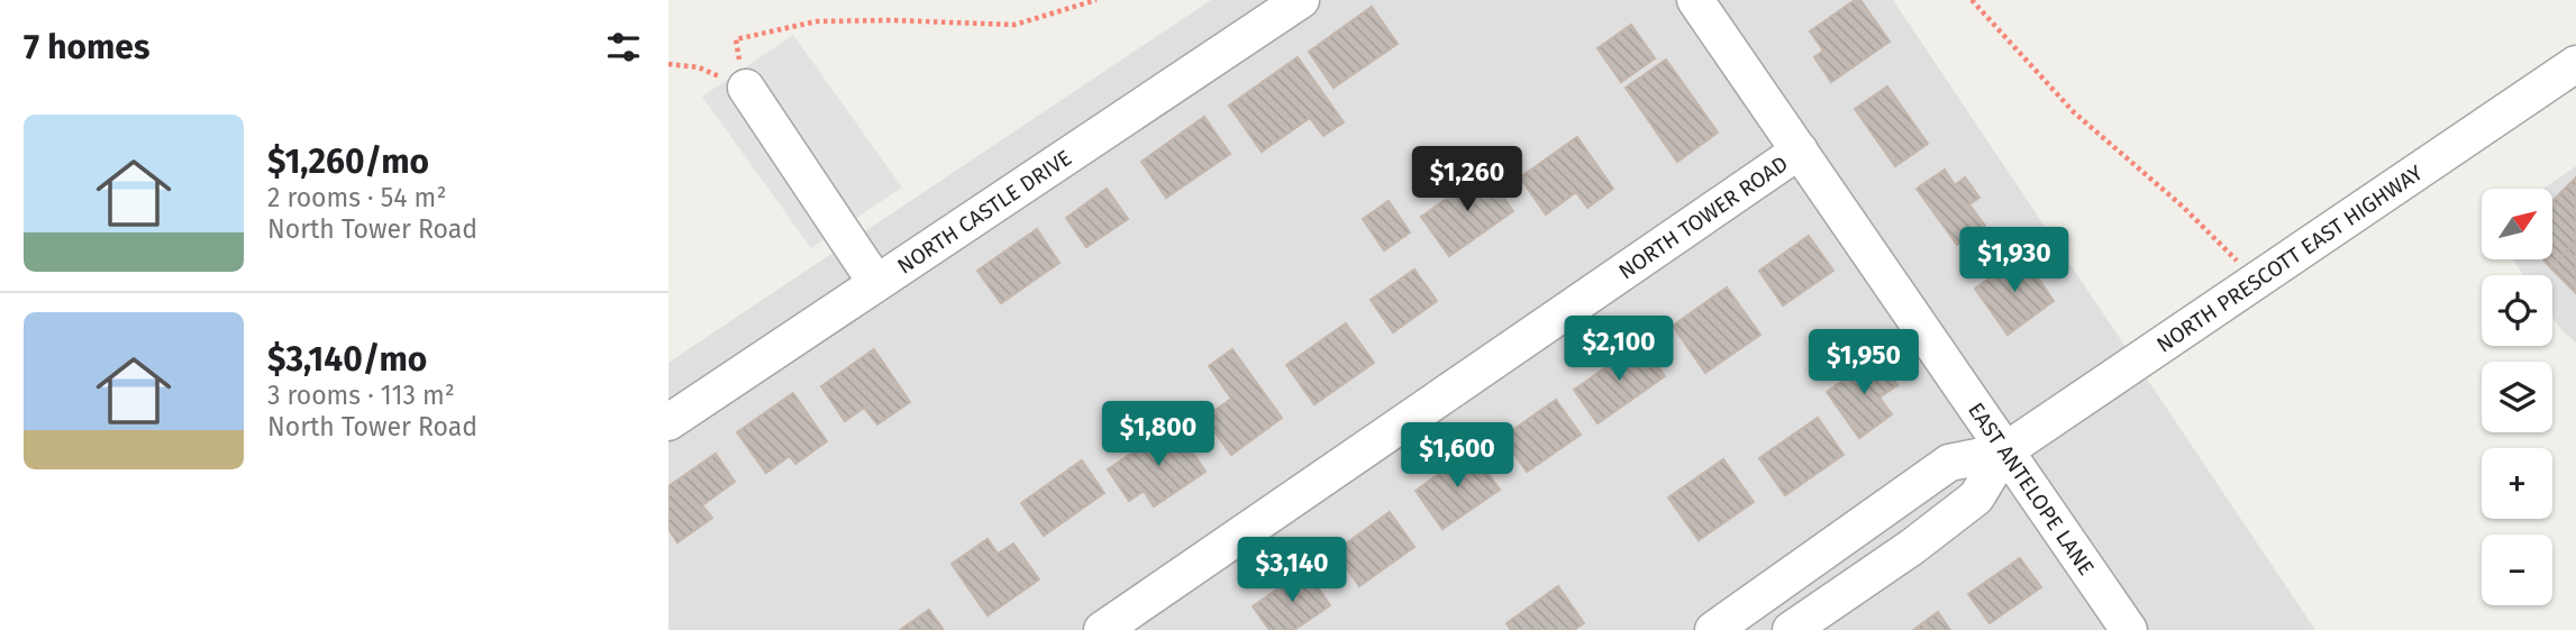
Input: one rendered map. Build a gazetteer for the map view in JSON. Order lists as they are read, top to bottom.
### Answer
{
  "streets": {
    "street": [
      "NORTH CASTLE DRIVE",
      "NORTH TOWER ROAD",
      "NORTH PRESCOTT EAST HIGHWAY",
      "EAST ANTELOPE LANE"
    ]
  },
  "crossings": [
    ["NORTH TOWER ROAD", "EAST ANTELOPE LANE"],
    ["NORTH PRESCOTT EAST HIGHWAY", "EAST ANTELOPE LANE"]
  ],
  "north": "top right",
  "page": {
    "heading": "7 homes",
    "list": [
      {
        "name": "$1,260/mo",
        "note": "2 rooms · 54 m² · North Tower Road"
      },
      {
        "name": "$3,140/mo",
        "note": "3 rooms · 113 m² · North Tower Road"
      }
    ],
    "price": [
      "$1,260",
      "$1,930",
      "$2,100",
      "$1,950",
      "$1,800",
      "$1,600",
      "$3,140"
    ],
    "map_buttons": ["+", "−"]
  }
}
